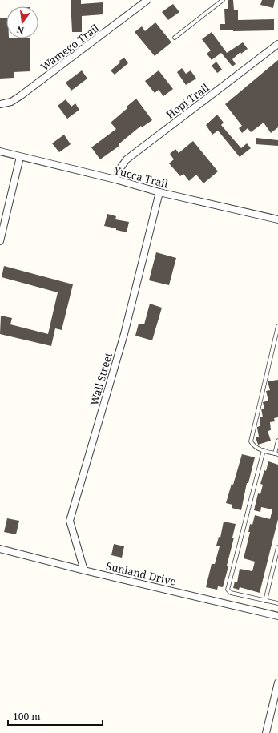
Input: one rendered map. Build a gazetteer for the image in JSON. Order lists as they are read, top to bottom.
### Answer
{
  "streets": {
    "street": [
      "Wamego Trail",
      "Hopi Trail",
      "Yucca Trail",
      "Wall Street",
      "Sunland Drive"
    ]
  },
  "crossings": [
    ["Hopi Trail", "Yucca Trail"],
    ["Yucca Trail", "Wall Street"],
    ["Wall Street", "Sunland Drive"]
  ],
  "scale_bar": "100 m",
  "north": "bottom"
}
